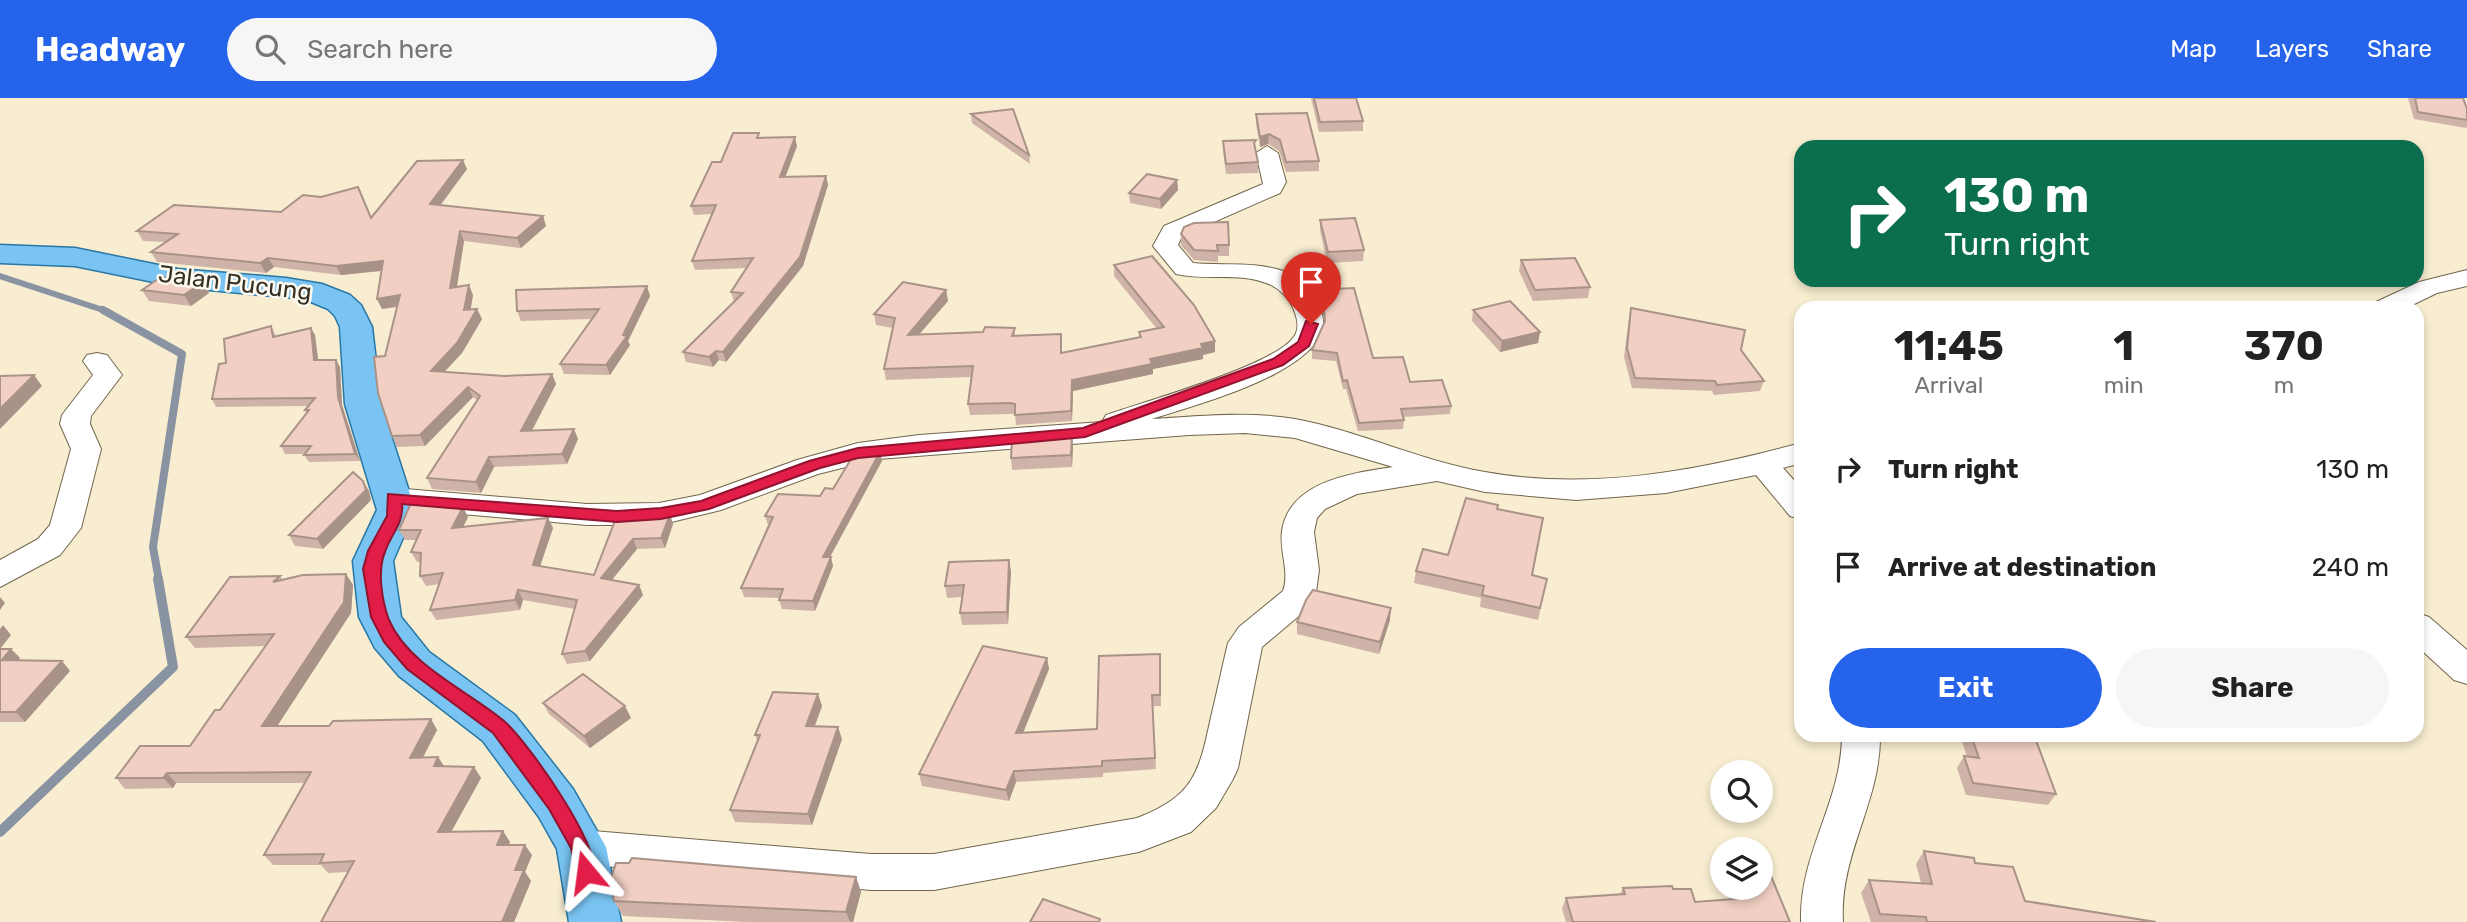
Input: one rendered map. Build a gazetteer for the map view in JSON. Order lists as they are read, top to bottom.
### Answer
{
  "streets": {
    "main road": ["Jalan Pucung"]
  },
  "page": {
    "header": "Headway",
    "search": "Search here",
    "nav": ["Map", "Layers", "Share"],
    "turn": ["130 m", "Turn right"],
    "eta": [
      "11:45",
      "Arrival",
      "1",
      "min",
      "370",
      "m"
    ],
    "list": [
      {
        "name": "Turn right",
        "value": "130 m"
      },
      {
        "name": "Arrive at destination",
        "value": "240 m"
      }
    ],
    "buttons": ["Exit", "Share"]
  }
}
